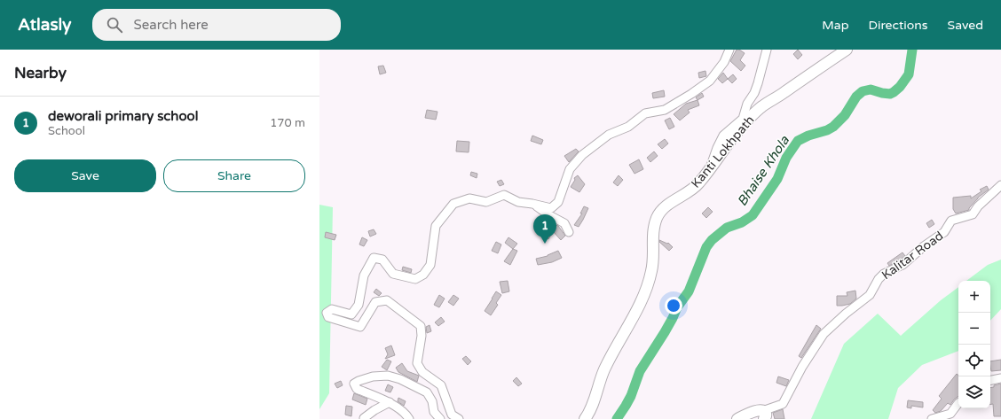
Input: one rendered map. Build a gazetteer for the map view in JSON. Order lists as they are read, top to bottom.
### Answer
{
  "streets": {
    "main road": ["Kanti Lokhpath"],
    "street": ["Kalitar Road"]
  },
  "water": ["Bhaise Khola"],
  "page": {
    "header": "Atlasly",
    "search": "Search here",
    "nav": ["Map", "Directions", "Saved"],
    "heading": "Nearby",
    "list": [
      {
        "mark": "1",
        "name": "deworali primary school",
        "note": "School",
        "value": "170 m"
      }
    ],
    "buttons": ["Save", "Share"],
    "pins": "1",
    "map_buttons": ["+", "−"]
  }
}
